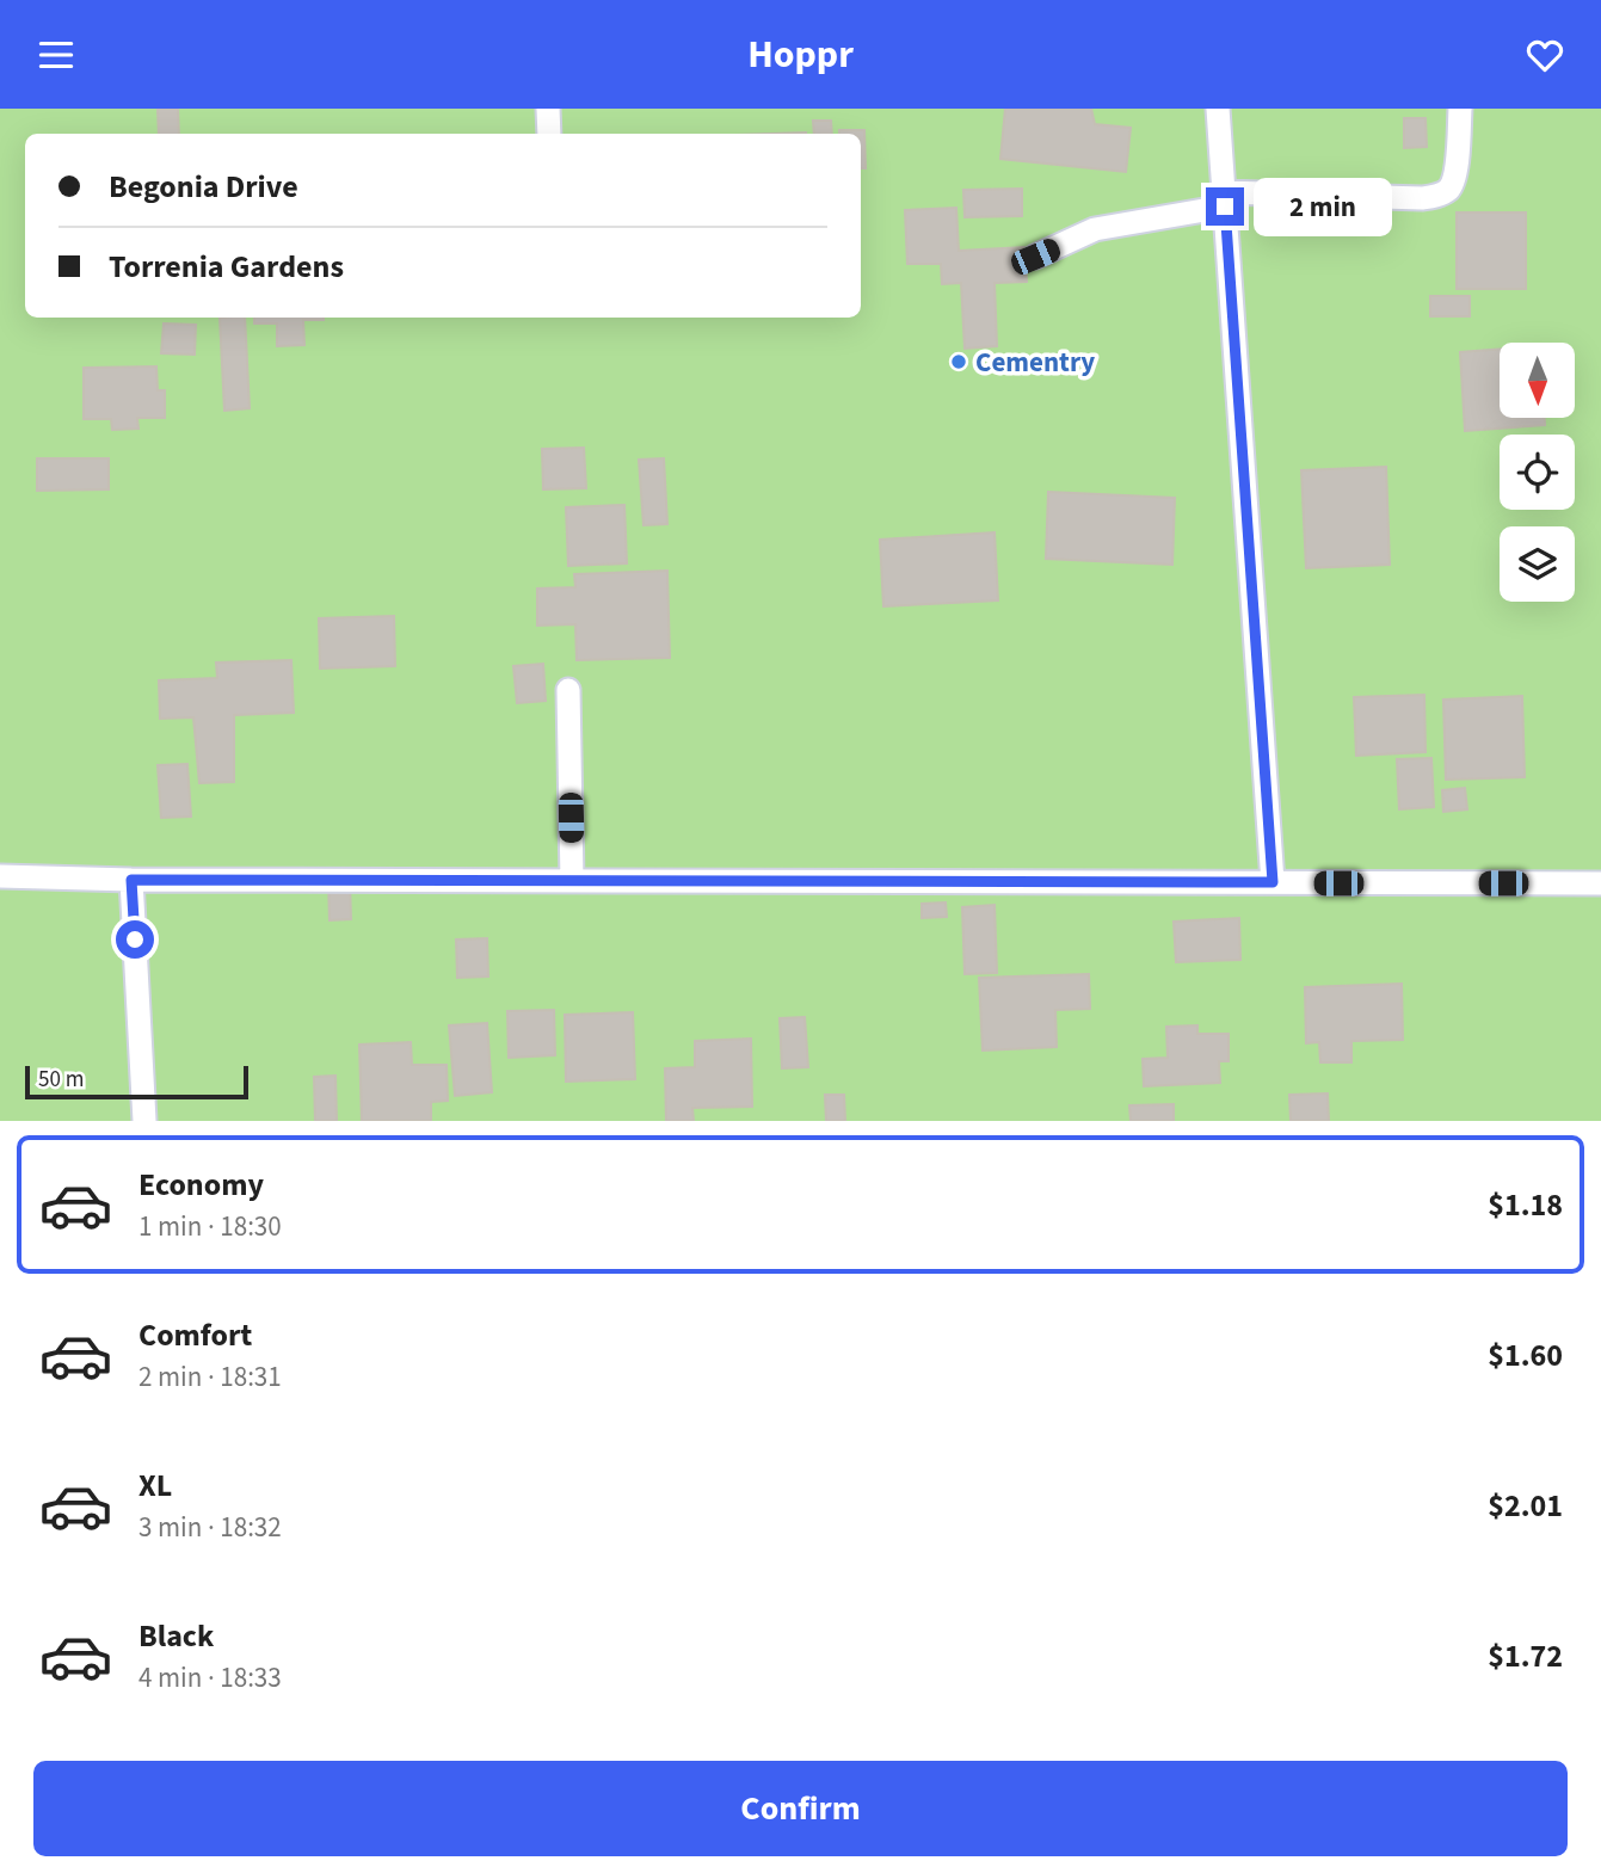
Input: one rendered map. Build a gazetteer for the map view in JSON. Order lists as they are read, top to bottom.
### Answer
{
  "places": ["Cementry"],
  "scale_bar": "50 m",
  "north": "bottom",
  "page": {
    "header": "Hoppr",
    "banner": ["Begonia Drive", "Torrenia Gardens"],
    "bubble": "2 min",
    "scale": "50 m",
    "list": [
      {
        "name": "Economy",
        "note": "1 min · 18:30",
        "value": "$1.18"
      },
      {
        "name": "Comfort",
        "note": "2 min · 18:31",
        "value": "$1.60"
      },
      {
        "name": "XL",
        "note": "3 min · 18:32",
        "value": "$2.01"
      },
      {
        "name": "Black",
        "note": "4 min · 18:33",
        "value": "$1.72"
      }
    ],
    "buttons": "Confirm"
  }
}
